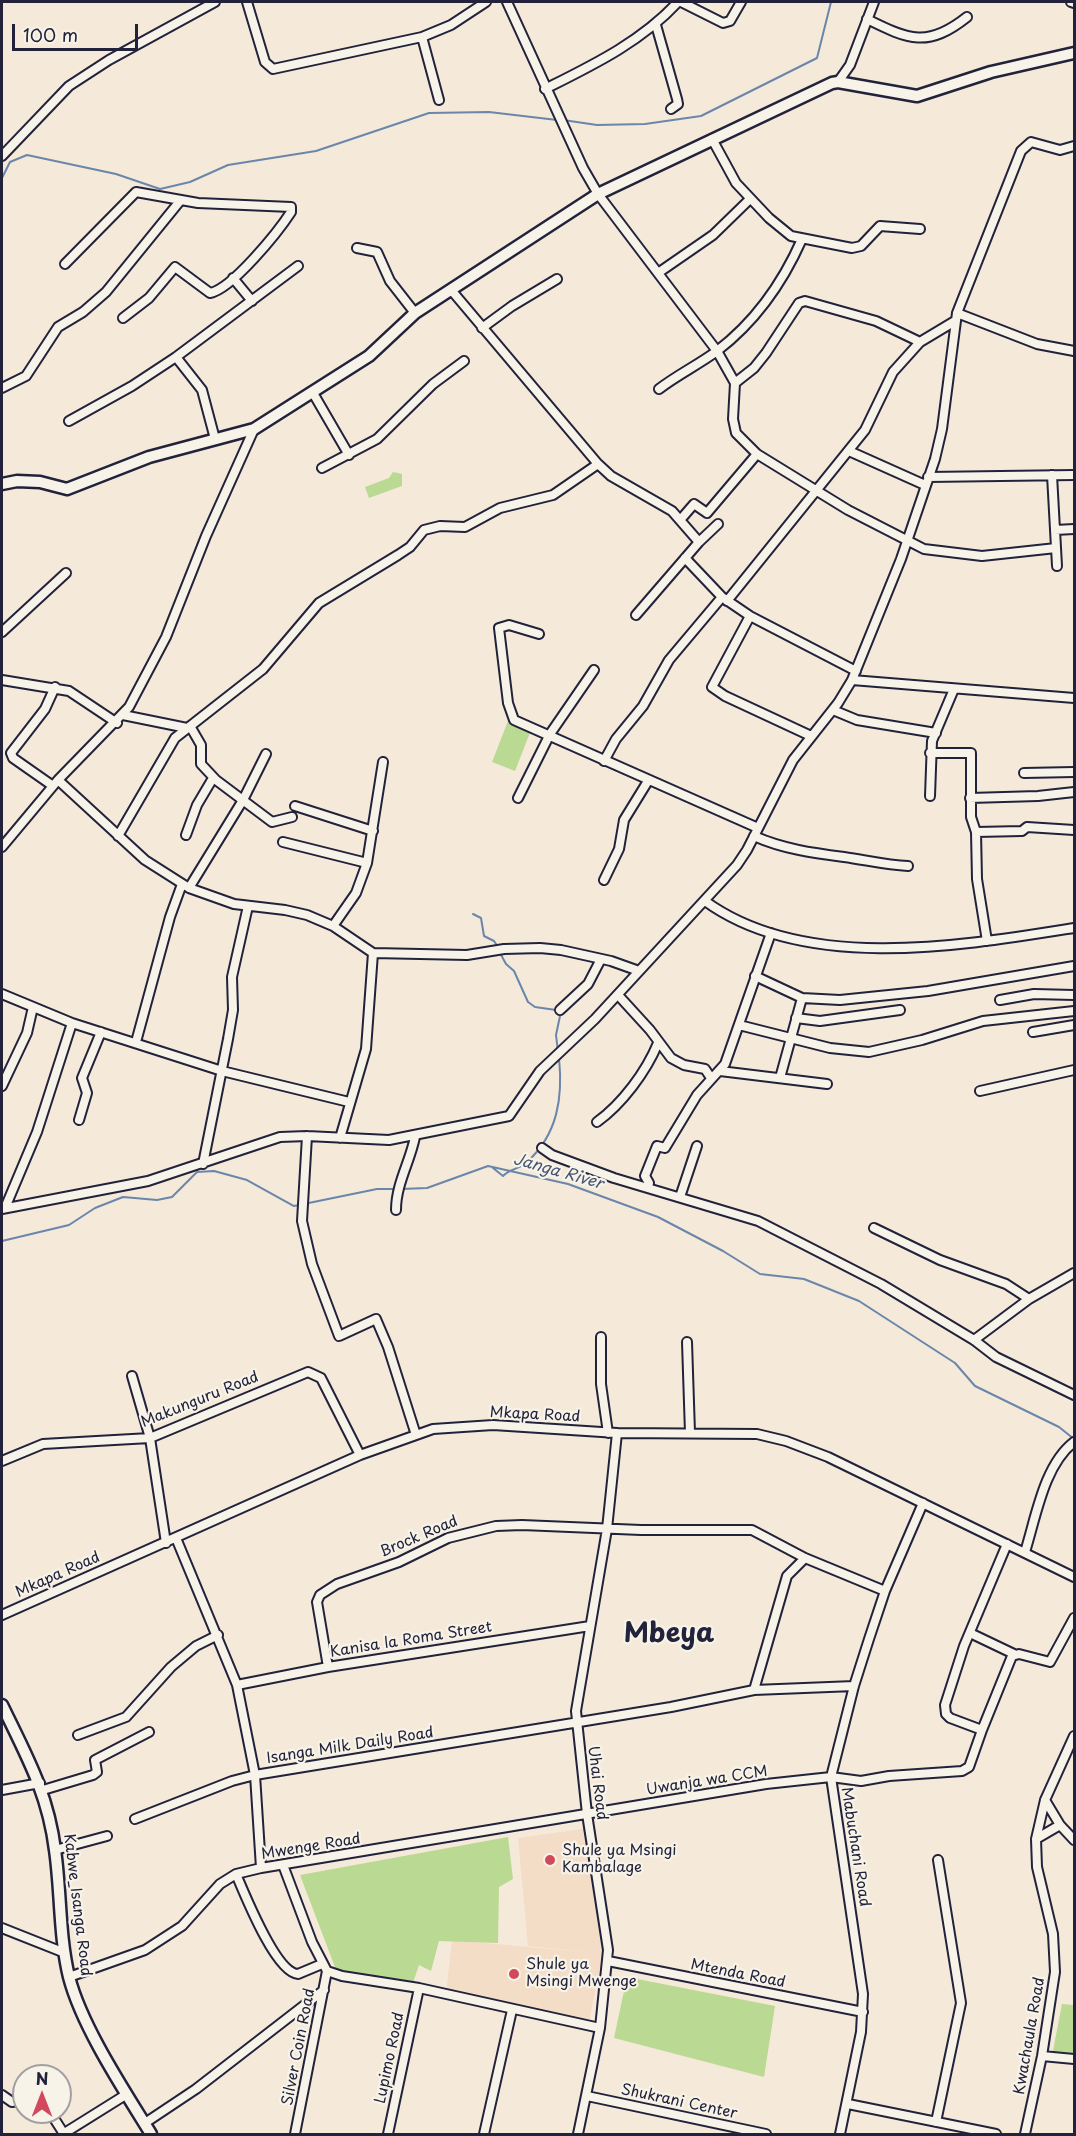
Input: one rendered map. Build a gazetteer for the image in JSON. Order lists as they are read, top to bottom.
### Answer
{
  "streets": {
    "street": [
      "Makunguru Road",
      "Mkapa Road",
      "Brock Road",
      "Kanisa la Roma Street",
      "Isanga Milk Daily Road",
      "Uwanja wa CCM",
      "Uhai Road",
      "Mwenge Road",
      "Mabuchani Road",
      "Kabwe_Isanga Road",
      "Mtenda Road",
      "Kwachaula Road",
      "Silver Coin Road",
      "Lupimo Road",
      "Shukrani Center"
    ]
  },
  "crossings": [
    ["Makunguru Road", "Mkapa Road"],
    ["Mkapa Road", "Uhai Road"],
    ["Mkapa Road", "Mabuchani Road"],
    ["Brock Road", "Kanisa la Roma Street"],
    ["Brock Road", "Uhai Road"],
    ["Kanisa la Roma Street", "Uhai Road"],
    ["Isanga Milk Daily Road", "Uhai Road"],
    ["Isanga Milk Daily Road", "Mabuchani Road"],
    ["Uwanja wa CCM", "Uhai Road"],
    ["Uwanja wa CCM", "Mwenge Road"],
    ["Uwanja wa CCM", "Mabuchani Road"],
    ["Uhai Road", "Mwenge Road"],
    ["Uhai Road", "Mtenda Road"],
    ["Uhai Road", "Shukrani Center"],
    ["Mwenge Road", "Kabwe_Isanga Road"],
    ["Mwenge Road", "Silver Coin Road"],
    ["Mabuchani Road", "Mtenda Road"]
  ],
  "districts": ["Mbeya"],
  "water": ["Janga River"],
  "places": ["Shule ya Msingi Kambalage", "Shule ya Msingi Mwenge"],
  "scale_bar": "100 m",
  "north": "top"
}
